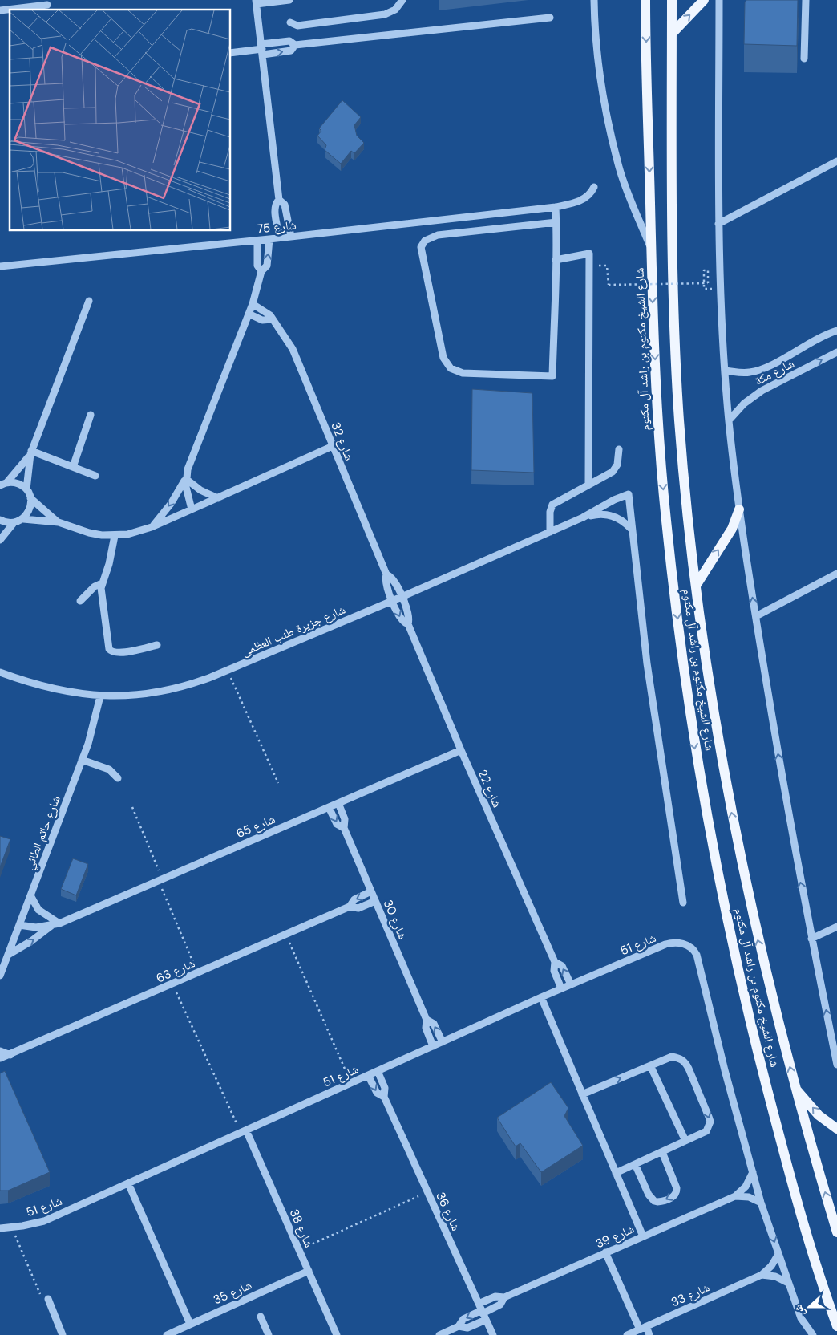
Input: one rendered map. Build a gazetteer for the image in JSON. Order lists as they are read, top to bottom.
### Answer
{
  "streets": {
    "main road": ["شارع الشيخ مكتوم بن راشد آل مكتوم"],
    "street": [
      "شارع 75",
      "شارع مكة",
      "شارع 32",
      "شارع جزيرة طنب العظمى",
      "شارع 22",
      "شارع 65",
      "شارع حاتم الطائي",
      "شارع 30",
      "شارع 51",
      "شارع 63",
      "شارع 36",
      "شارع 38",
      "شارع 39",
      "شارع 35",
      "شارع 33"
    ]
  },
  "crossings": [
    ["شارع 32", "شارع جزيرة طنب العظمى"],
    ["شارع 32", "شارع 22"],
    ["شارع جزيرة طنب العظمى", "شارع 22"],
    ["شارع جزيرة طنب العظمى", "شارع حاتم الطائي"],
    ["شارع 22", "شارع 65"],
    ["شارع 22", "شارع 51"],
    ["شارع 65", "شارع حاتم الطائي"],
    ["شارع 65", "شارع 30"],
    ["شارع 30", "شارع 51"],
    ["شارع 30", "شارع 63"],
    ["شارع 51", "شارع 36"],
    ["شارع 51", "شارع 38"],
    ["شارع 51", "شارع 39"],
    ["شارع 36", "شارع 39"],
    ["شارع 38", "شارع 35"]
  ],
  "north": "left"
}
